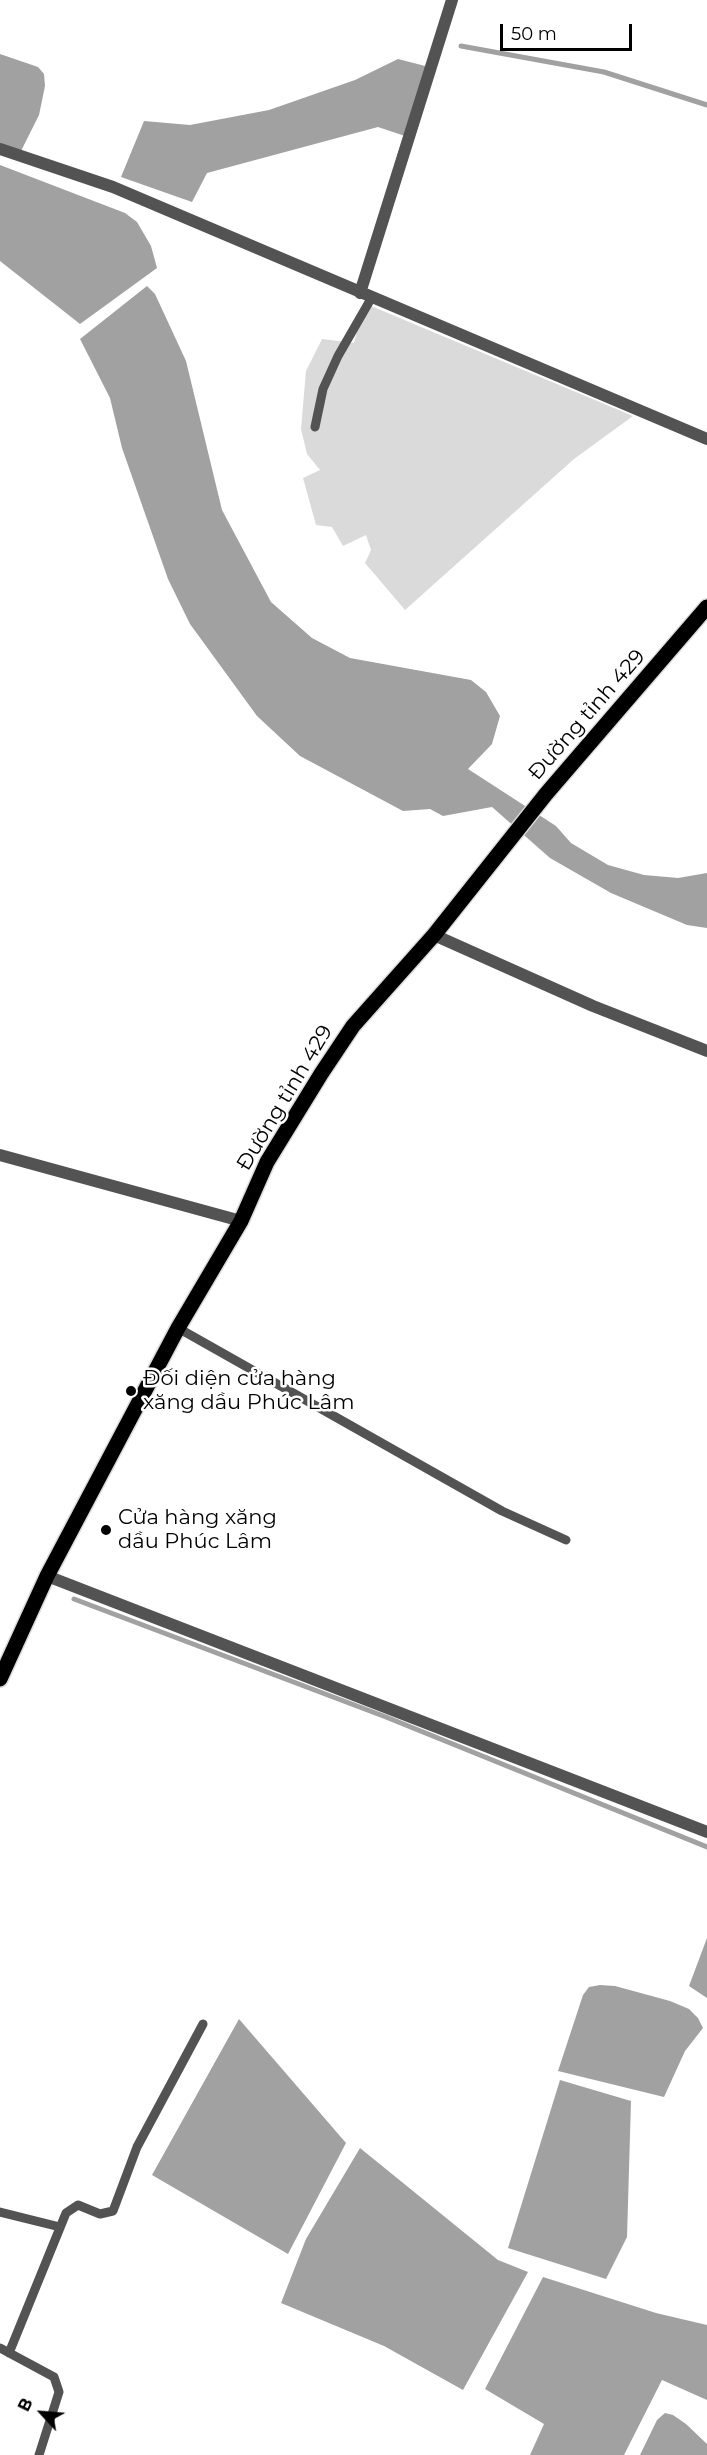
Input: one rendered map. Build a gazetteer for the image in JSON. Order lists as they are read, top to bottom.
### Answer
{
  "streets": {
    "main road": ["Đường tỉnh 429"]
  },
  "places": ["Đối diện cửa hàng xăng dầu Phúc Lâm", "Cửa hàng xăng dầu Phúc Lâm"],
  "scale_bar": "50 m",
  "north": "top left"
}
